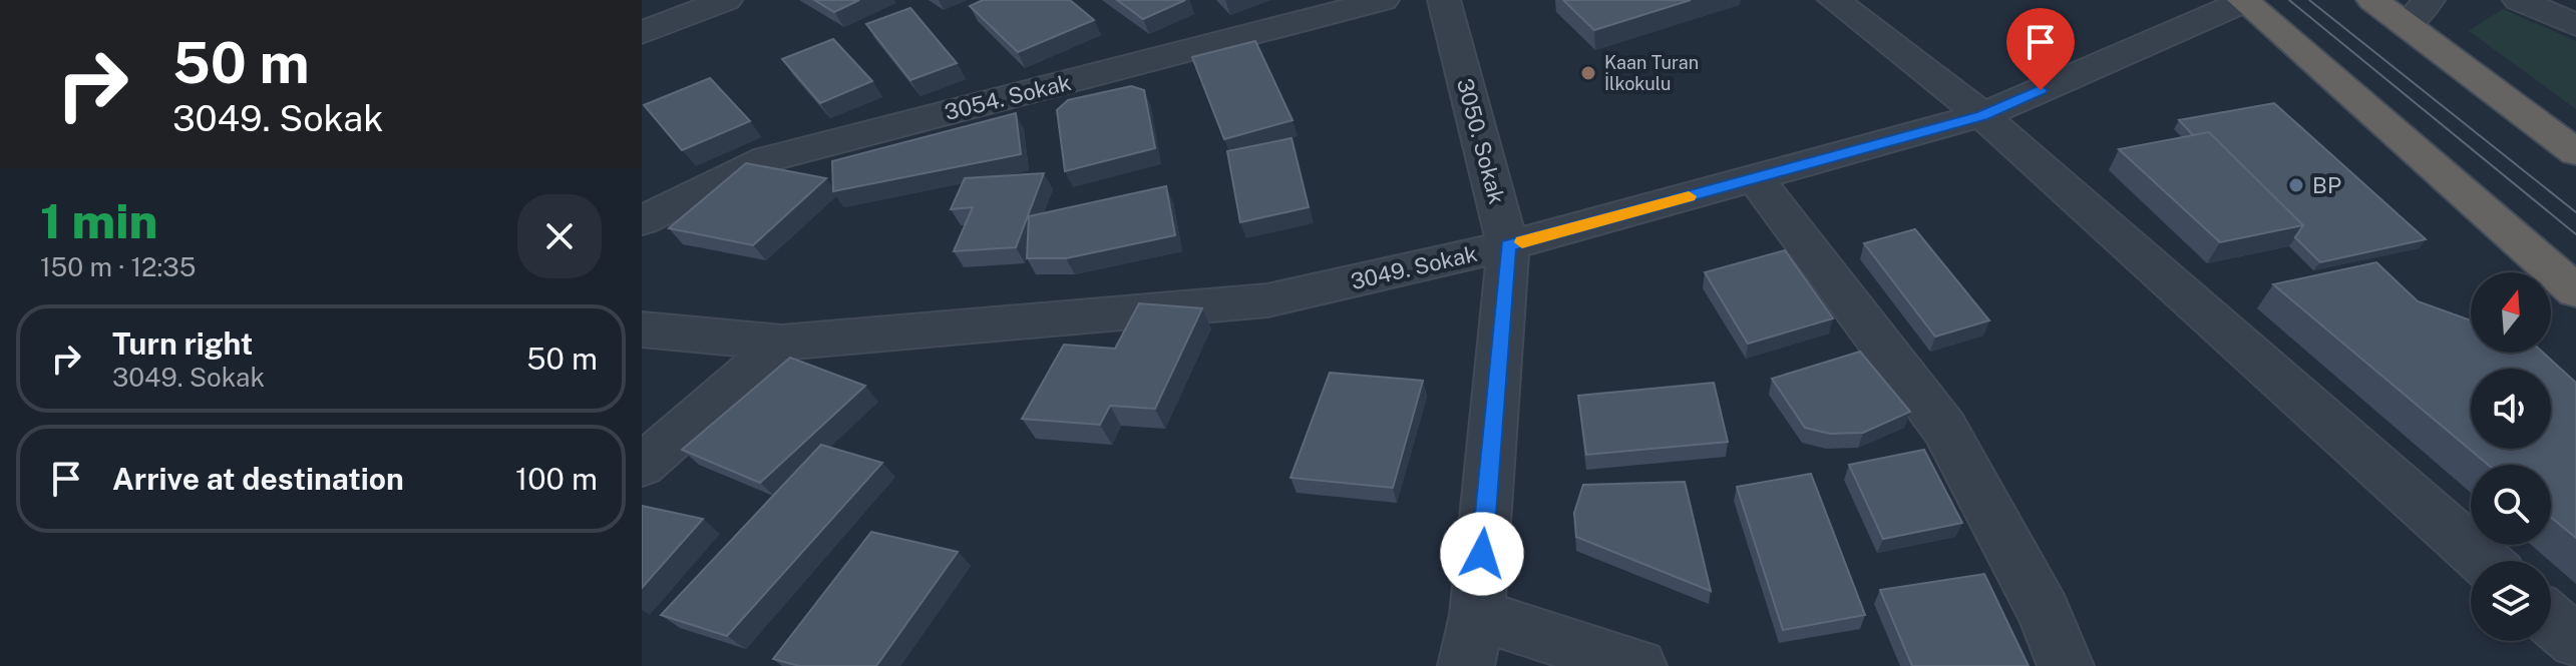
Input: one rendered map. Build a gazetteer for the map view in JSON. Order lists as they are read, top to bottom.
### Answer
{
  "streets": {
    "street": ["3054. Sokak", "3050. Sokak", "3049. Sokak"]
  },
  "crossings": [
    ["3050. Sokak", "3049. Sokak"]
  ],
  "places": ["Kaan Turan İlkokulu", "BP"],
  "north": "top",
  "page": {
    "turn": ["50 m", "3049. Sokak"],
    "heading": ["1 min", "150 m · 12:35"],
    "list": [
      {
        "name": "Turn right",
        "note": "3049. Sokak",
        "value": "50 m"
      },
      {
        "name": "Arrive at destination",
        "value": "100 m"
      }
    ]
  }
}
